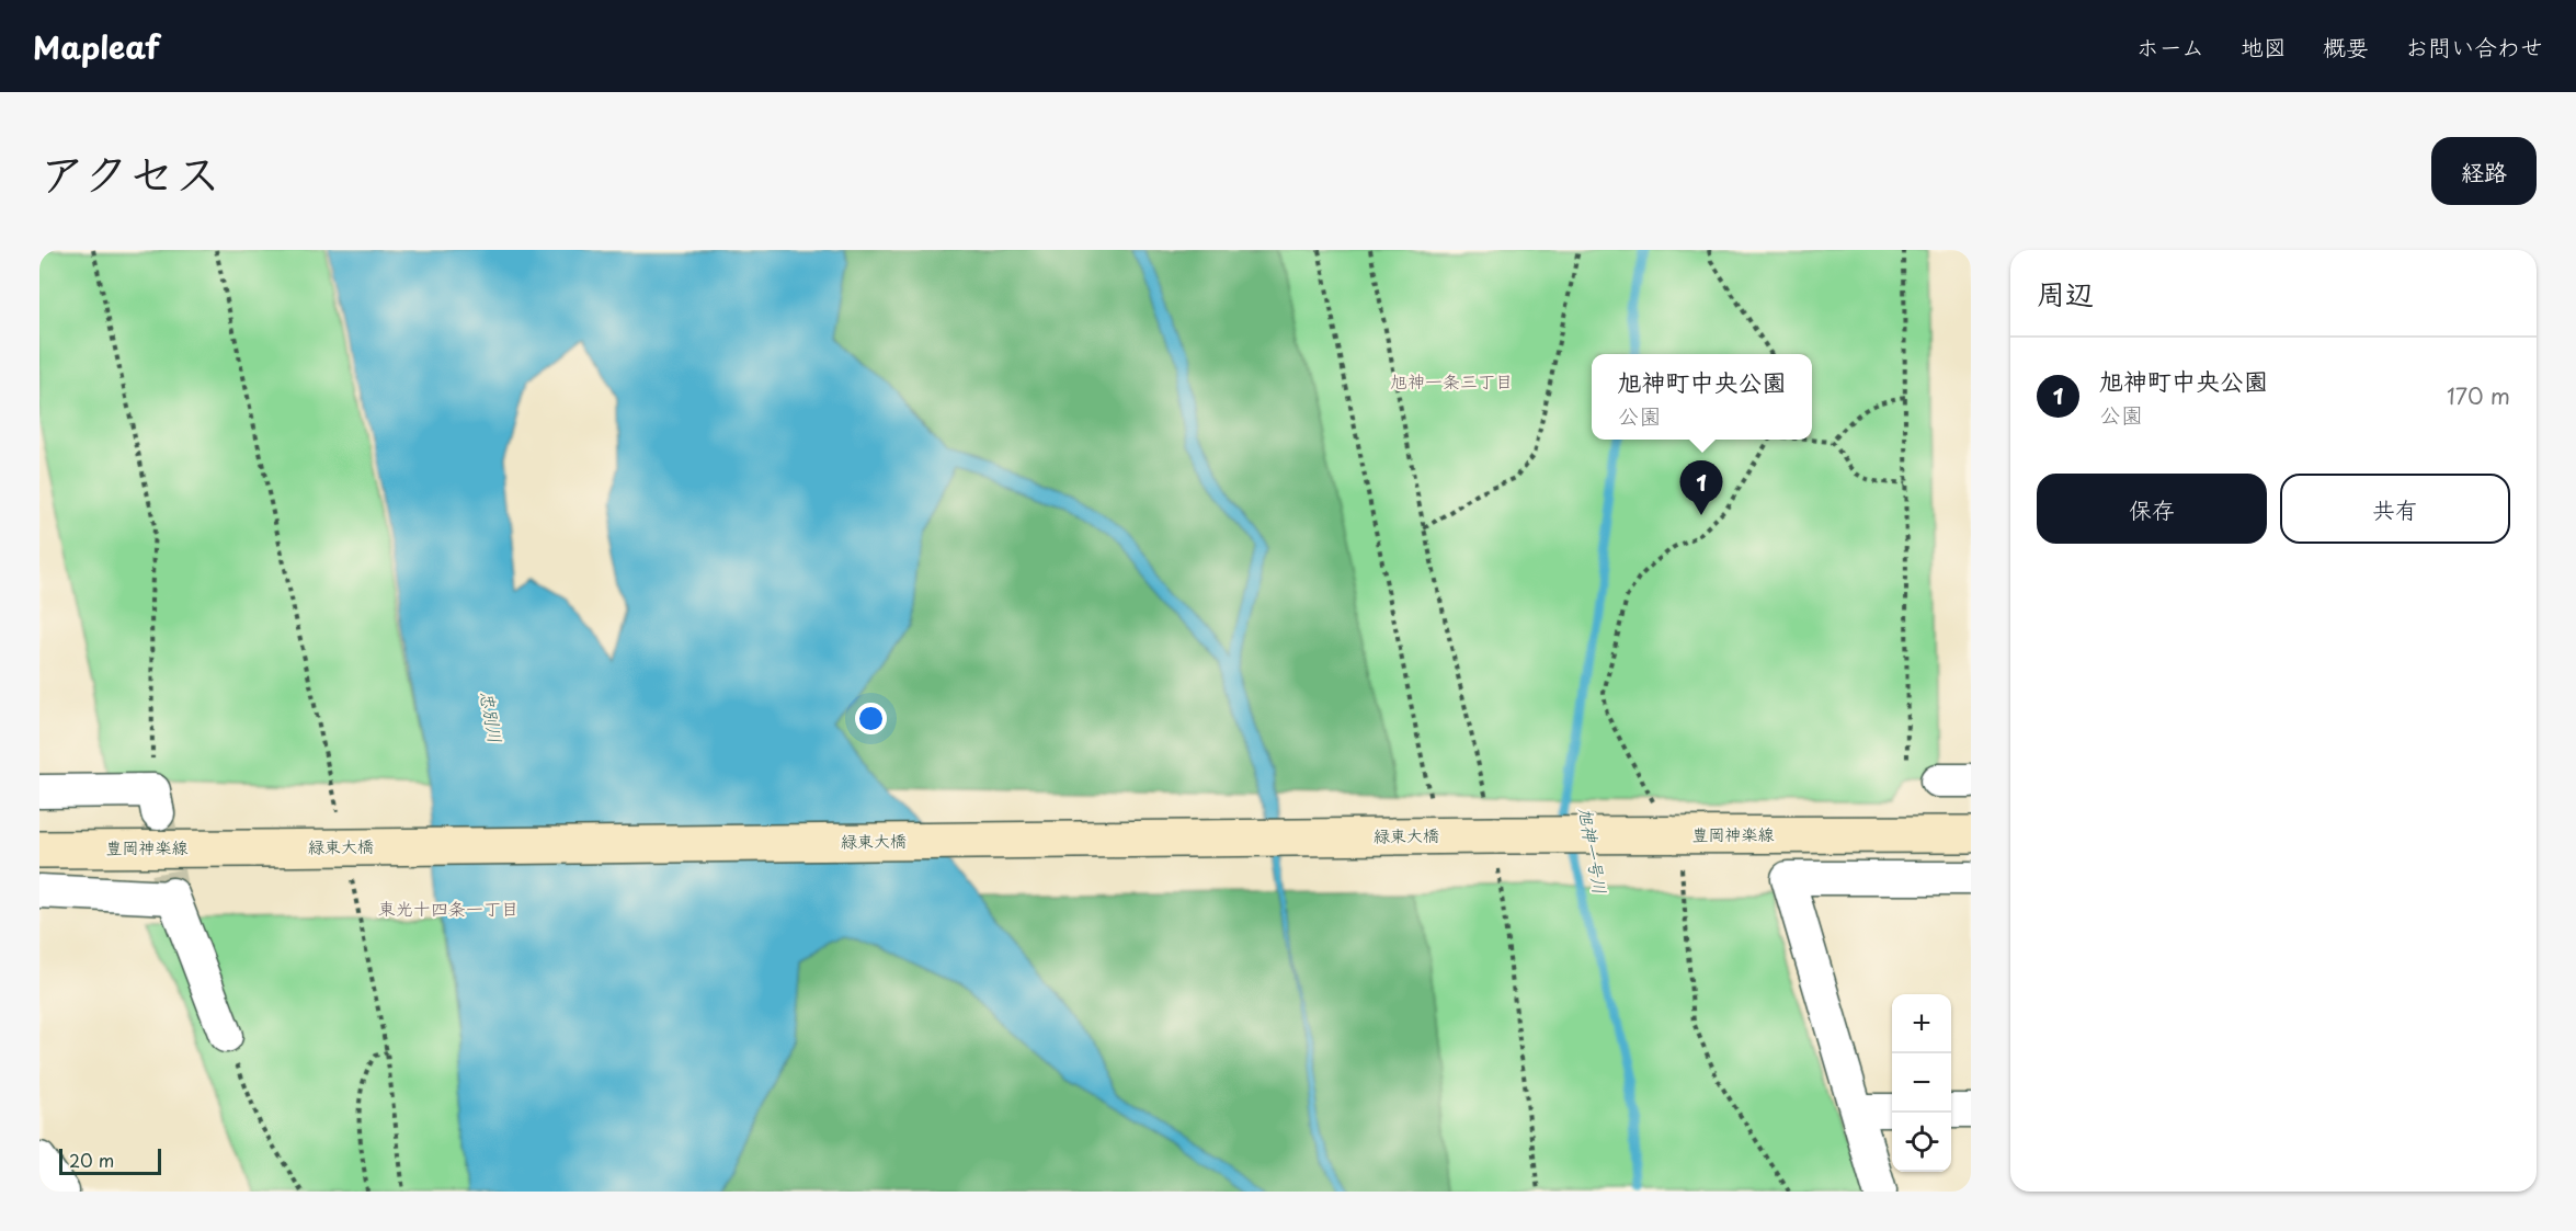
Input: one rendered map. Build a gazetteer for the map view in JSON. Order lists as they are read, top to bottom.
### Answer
{
  "streets": {
    "main road": ["豊岡神楽線", "緑東大橋"]
  },
  "crossings": [
    ["豊岡神楽線", "緑東大橋"]
  ],
  "districts": ["旭神一条三丁目", "東光十四条一丁目"],
  "water": ["忠別川", "旭神一号川"],
  "scale_bar": "20 m",
  "page": {
    "header": "Mapleaf",
    "nav": [
      "ホーム",
      "地図",
      "概要",
      "お問い合わせ"
    ],
    "title": "アクセス",
    "buttons": [
      "経路",
      ["保存", "共有"]
    ],
    "heading": "周辺",
    "list": [
      {
        "mark": "1",
        "name": "旭神町中央公園",
        "note": "公園",
        "value": "170 m"
      }
    ],
    "popup": ["旭神町中央公園", "公園"],
    "pins": "1",
    "map_buttons": ["+", "−"],
    "scale": "20 m"
  }
}
